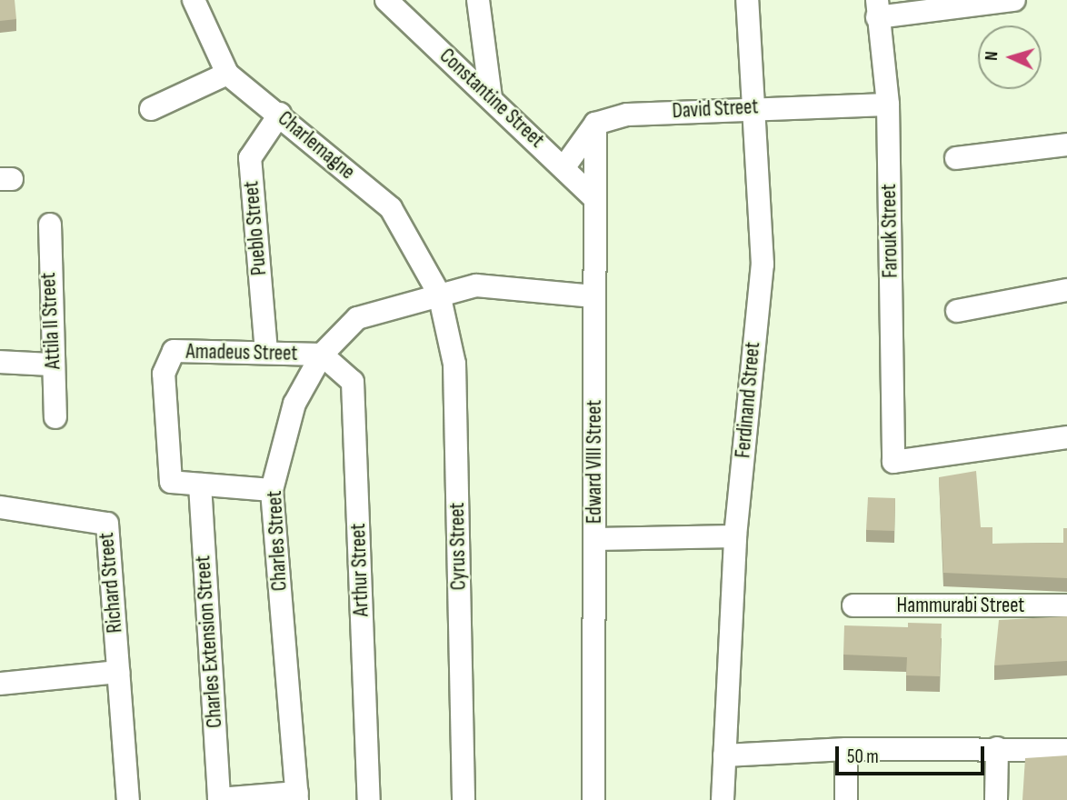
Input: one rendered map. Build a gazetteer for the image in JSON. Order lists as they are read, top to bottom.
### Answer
{
  "streets": {
    "street": [
      "Constantine Street",
      "David Street",
      "Charlemagne",
      "Pueblo Street",
      "Farouk Street",
      "Attila II Street",
      "Amadeus Street",
      "Ferdinand Street",
      "Edward VIII Street",
      "Charles Street",
      "Cyrus Street",
      "Arthur Street",
      "Richard Street",
      "Hammurabi Street",
      "Charles Extension Street"
    ]
  },
  "crossings": [
    ["Constantine Street", "Edward VIII Street"],
    ["David Street", "Farouk Street"],
    ["David Street", "Ferdinand Street"],
    ["David Street", "Edward VIII Street"],
    ["Charlemagne", "Pueblo Street"],
    ["Charlemagne", "Charles Street"],
    ["Charlemagne", "Cyrus Street"],
    ["Pueblo Street", "Amadeus Street"],
    ["Amadeus Street", "Charles Street"],
    ["Amadeus Street", "Arthur Street"],
    ["Amadeus Street", "Charles Extension Street"],
    ["Edward VIII Street", "Charles Street"],
    ["Charles Street", "Cyrus Street"],
    ["Charles Street", "Arthur Street"]
  ],
  "scale_bar": "50 m",
  "north": "left"
}
